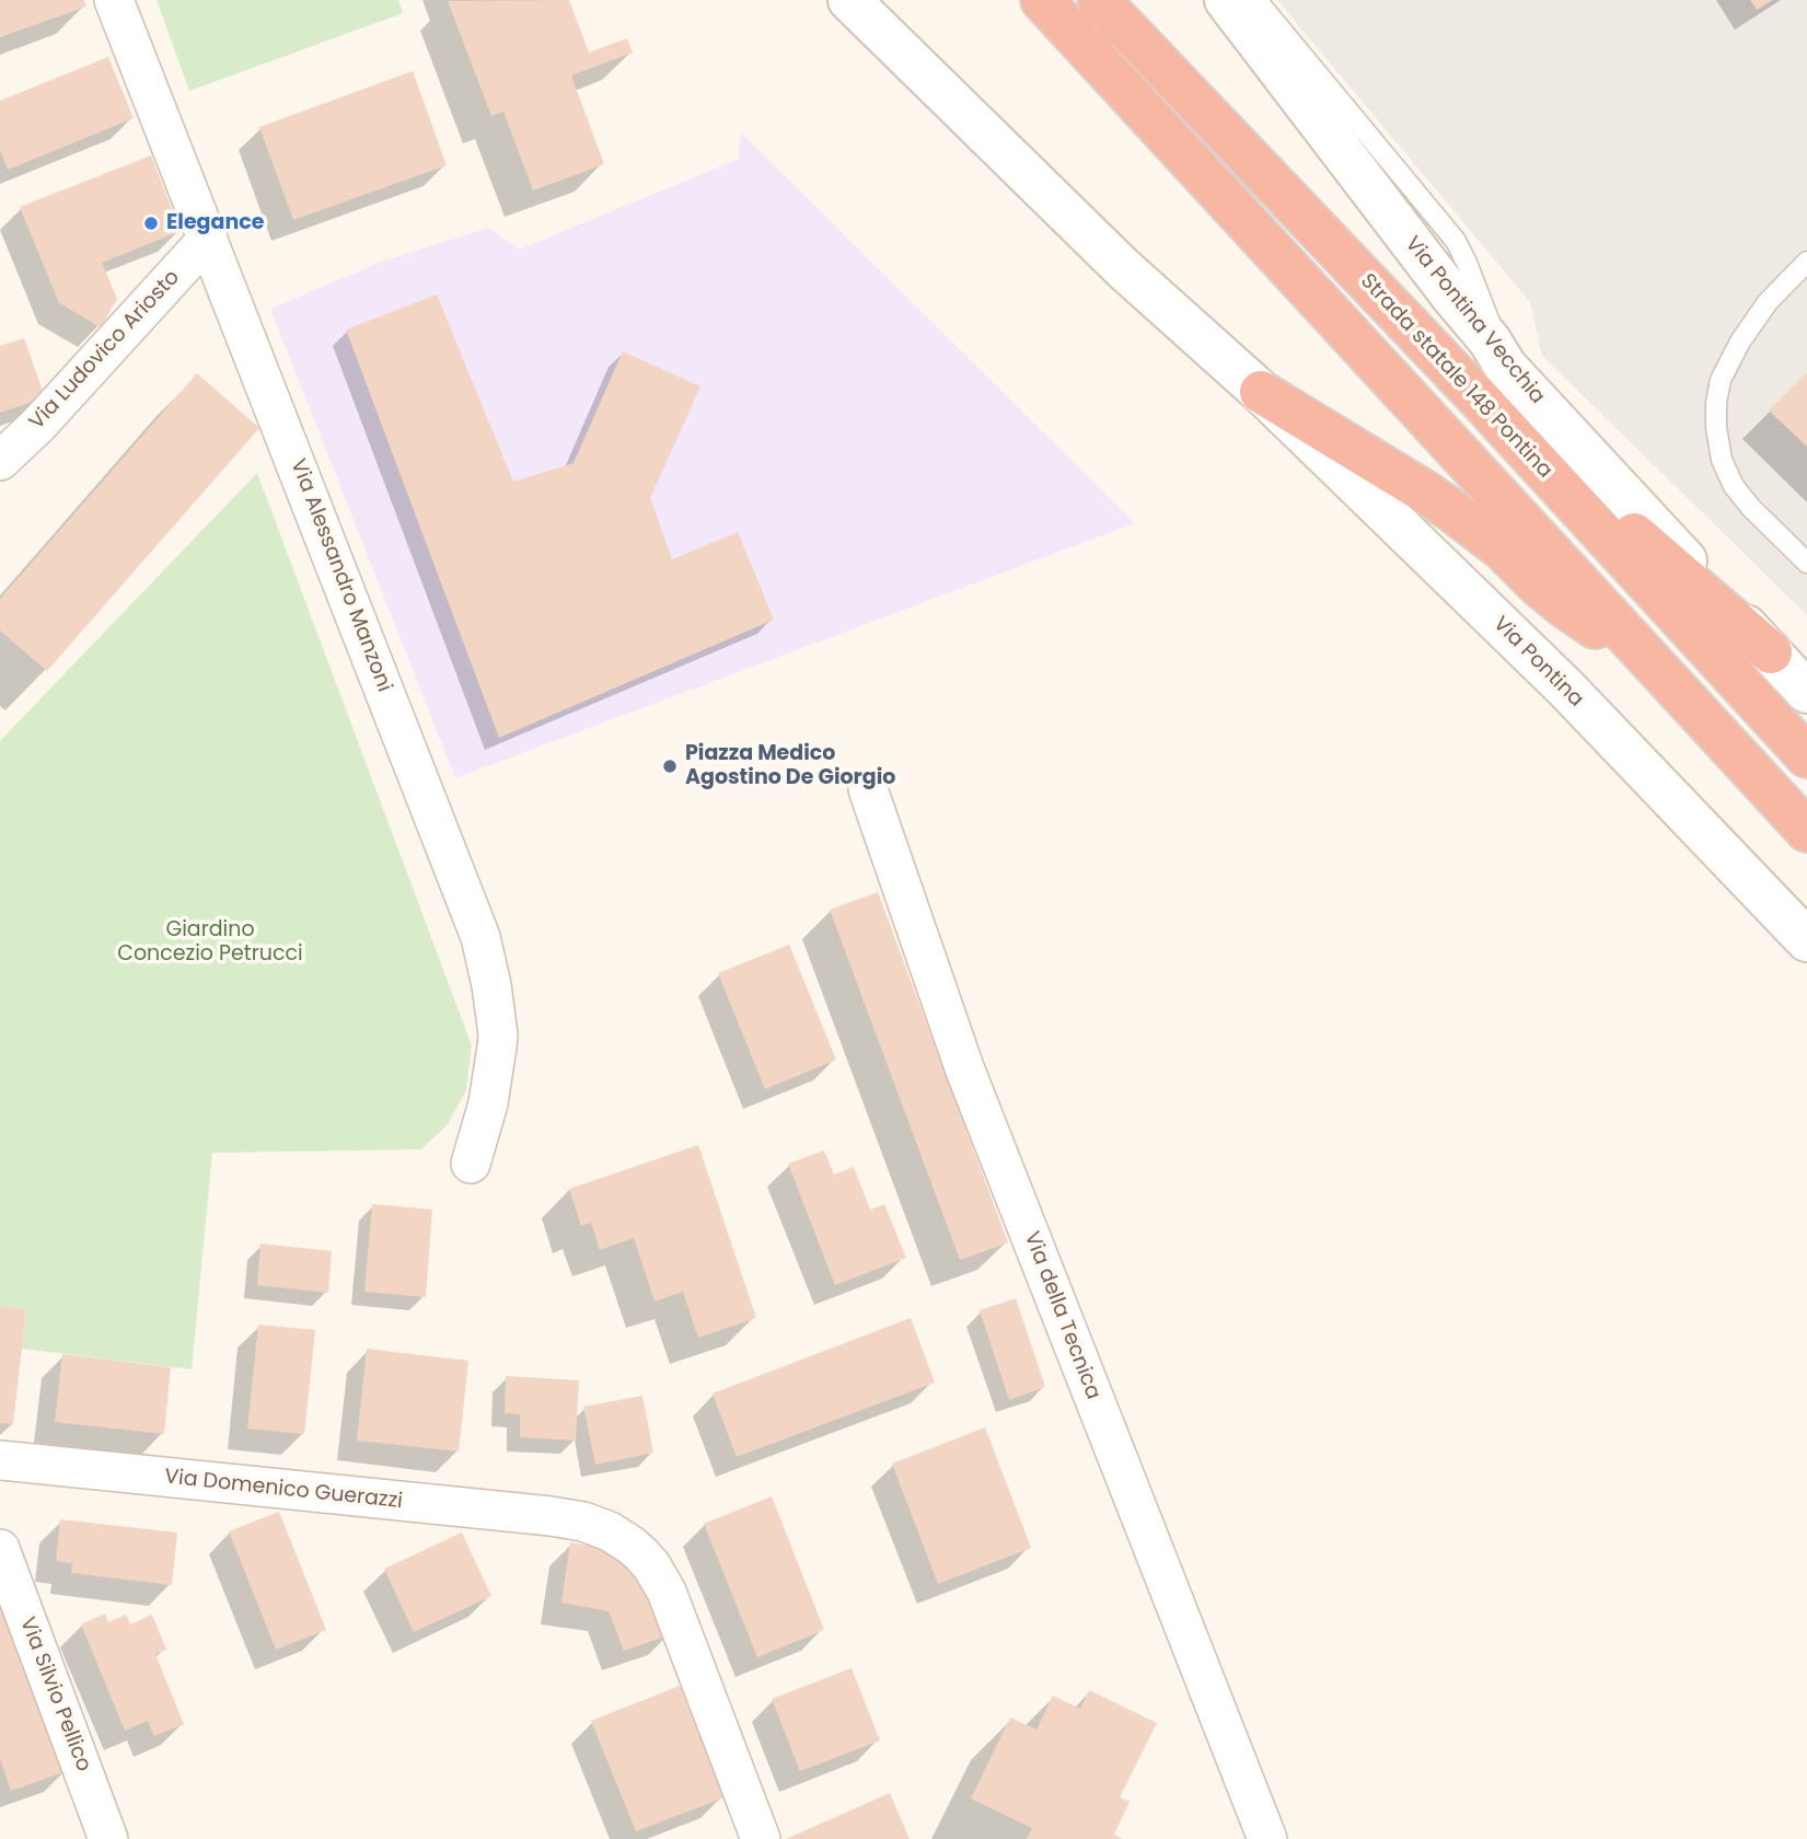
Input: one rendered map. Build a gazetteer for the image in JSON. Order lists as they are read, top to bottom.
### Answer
{
  "streets": {
    "highway": ["Strada statale 148 Pontina"],
    "street": [
      "Via Pontina Vecchia",
      "Via Ludovico Ariosto",
      "Via Alessandro Manzoni",
      "Via Pontina",
      "Via della Tecnica",
      "Via Domenico Guerazzi",
      "Via Silvio Pellico"
    ]
  },
  "crossings": [
    ["Via Ludovico Ariosto", "Via Alessandro Manzoni"]
  ],
  "parks": ["Giardino Concezio Petrucci"],
  "places": ["Elegance", "Piazza Medico Agostino De Giorgio"]
}
